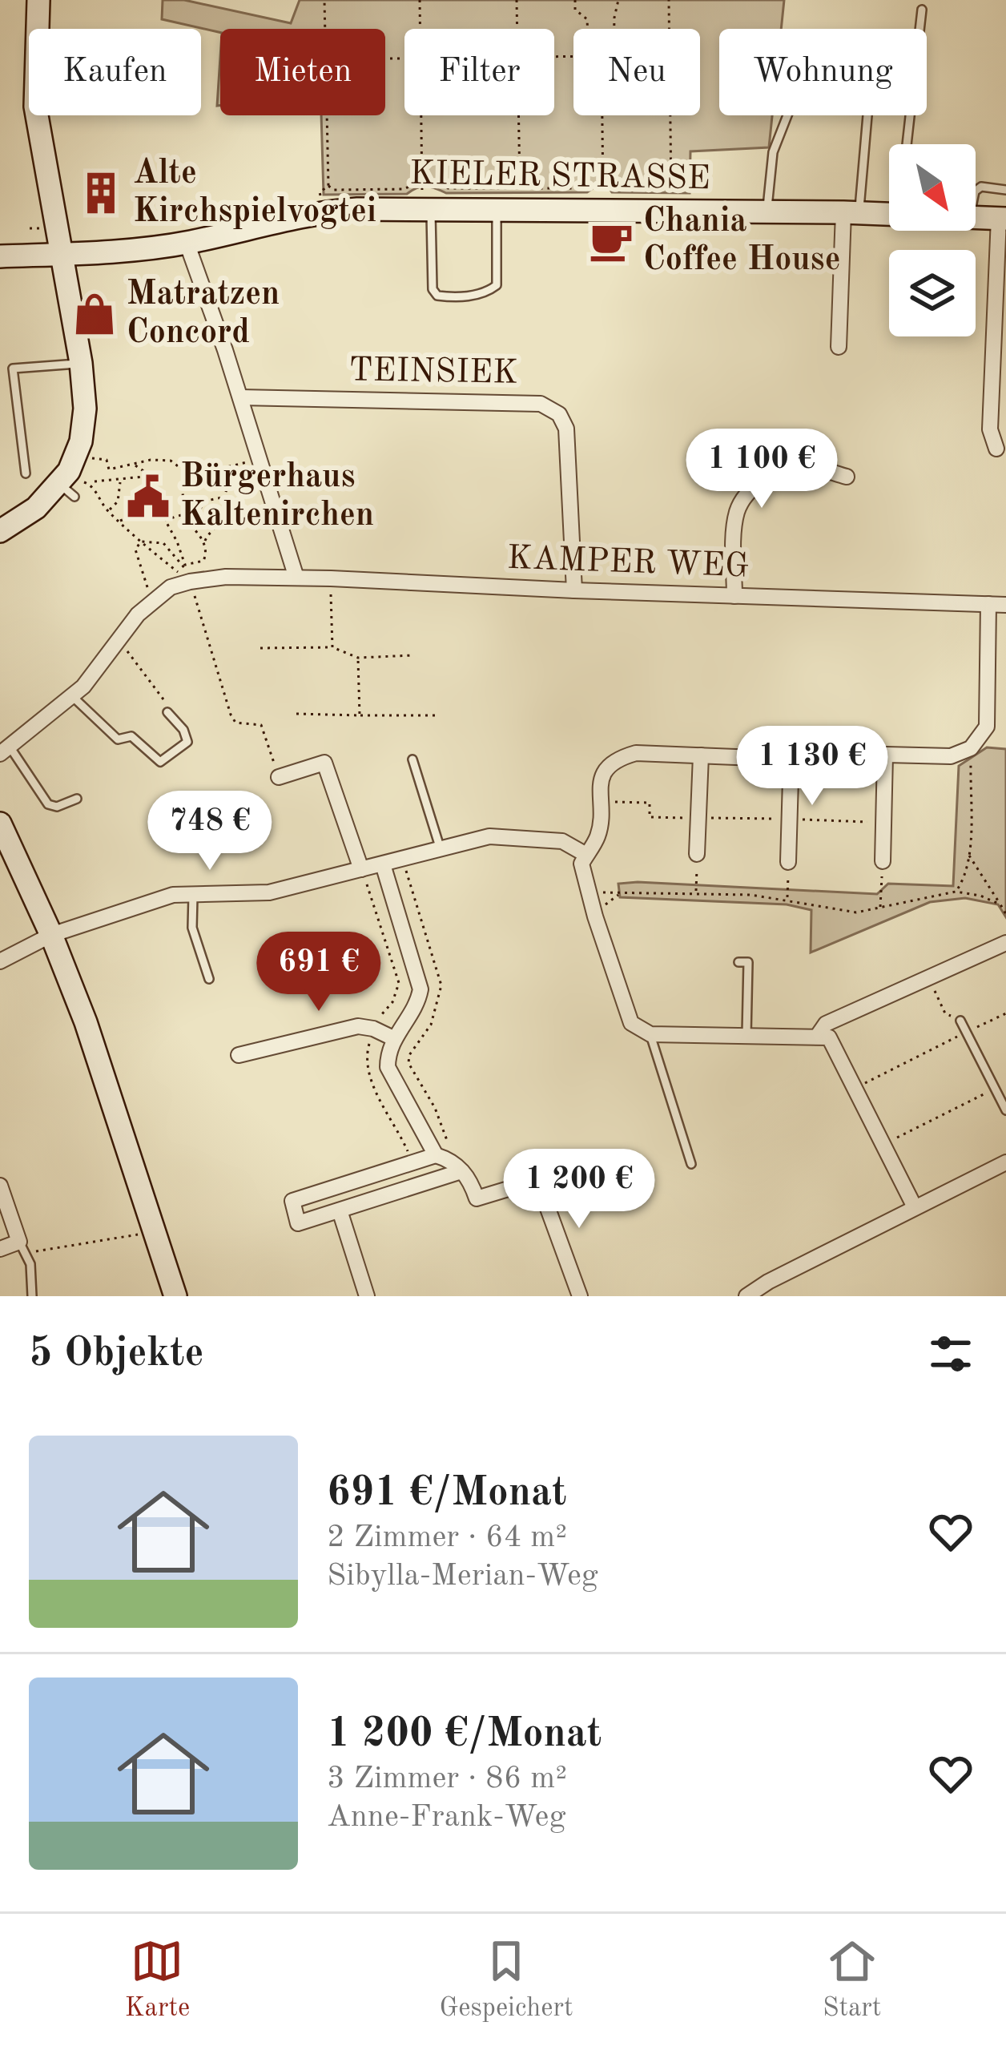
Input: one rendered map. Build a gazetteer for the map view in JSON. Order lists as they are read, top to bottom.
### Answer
{
  "streets": {
    "main road": ["KIELER STRASSE"],
    "street": ["TEINSIEK", "KAMPER WEG"]
  },
  "crossings": [
    ["TEINSIEK", "KAMPER WEG"]
  ],
  "places": {
    "building": ["Alte Kirchspielvogtei"],
    "cafe": ["Chania Coffee House"],
    "shop": ["Matratzen Concord"],
    "public building": ["Bürgerhaus Kaltenirchen"]
  },
  "north": "bottom right",
  "page": {
    "chip": [
      "Kaufen",
      "Mieten",
      "Filter",
      "Neu",
      "Wohnung"
    ],
    "price": [
      "1 100 €",
      "1 130 €",
      "748 €",
      "691 €",
      "1 200 €"
    ],
    "heading": "5 Objekte",
    "list": [
      {
        "name": "691 €/Monat",
        "note": "2 Zimmer · 64 m² · Sibylla-Merian-Weg"
      },
      {
        "name": "1 200 €/Monat",
        "note": "3 Zimmer · 86 m² · Anne-Frank-Weg"
      }
    ],
    "tabs": ["Karte", "Gespeichert", "Start"]
  }
}
